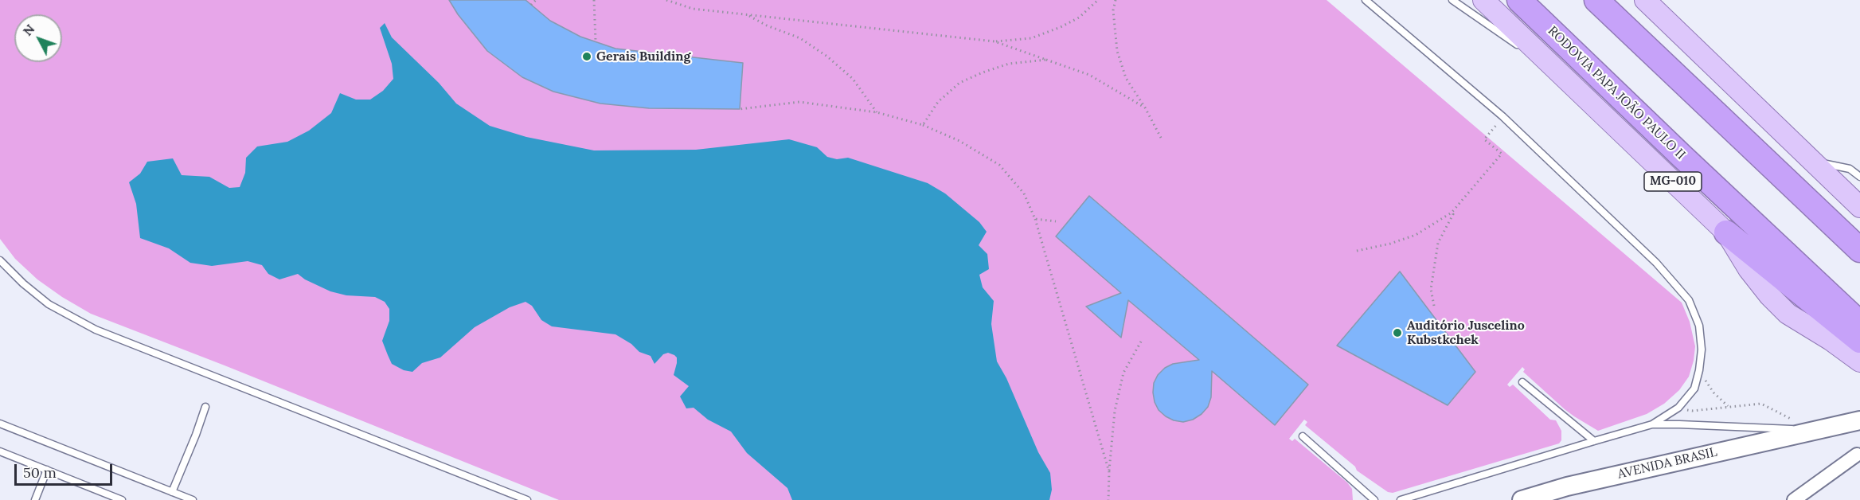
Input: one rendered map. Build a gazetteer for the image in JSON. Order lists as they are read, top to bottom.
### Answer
{
  "streets": {
    "highway": ["RODOVIA PAPA JOÃO PAULO II", "MG-010"],
    "street": ["AVENIDA BRASIL"]
  },
  "places": ["Gerais Building", "Auditório Juscelino Kubstkchek"],
  "scale_bar": "50 m",
  "north": "top left"
}
